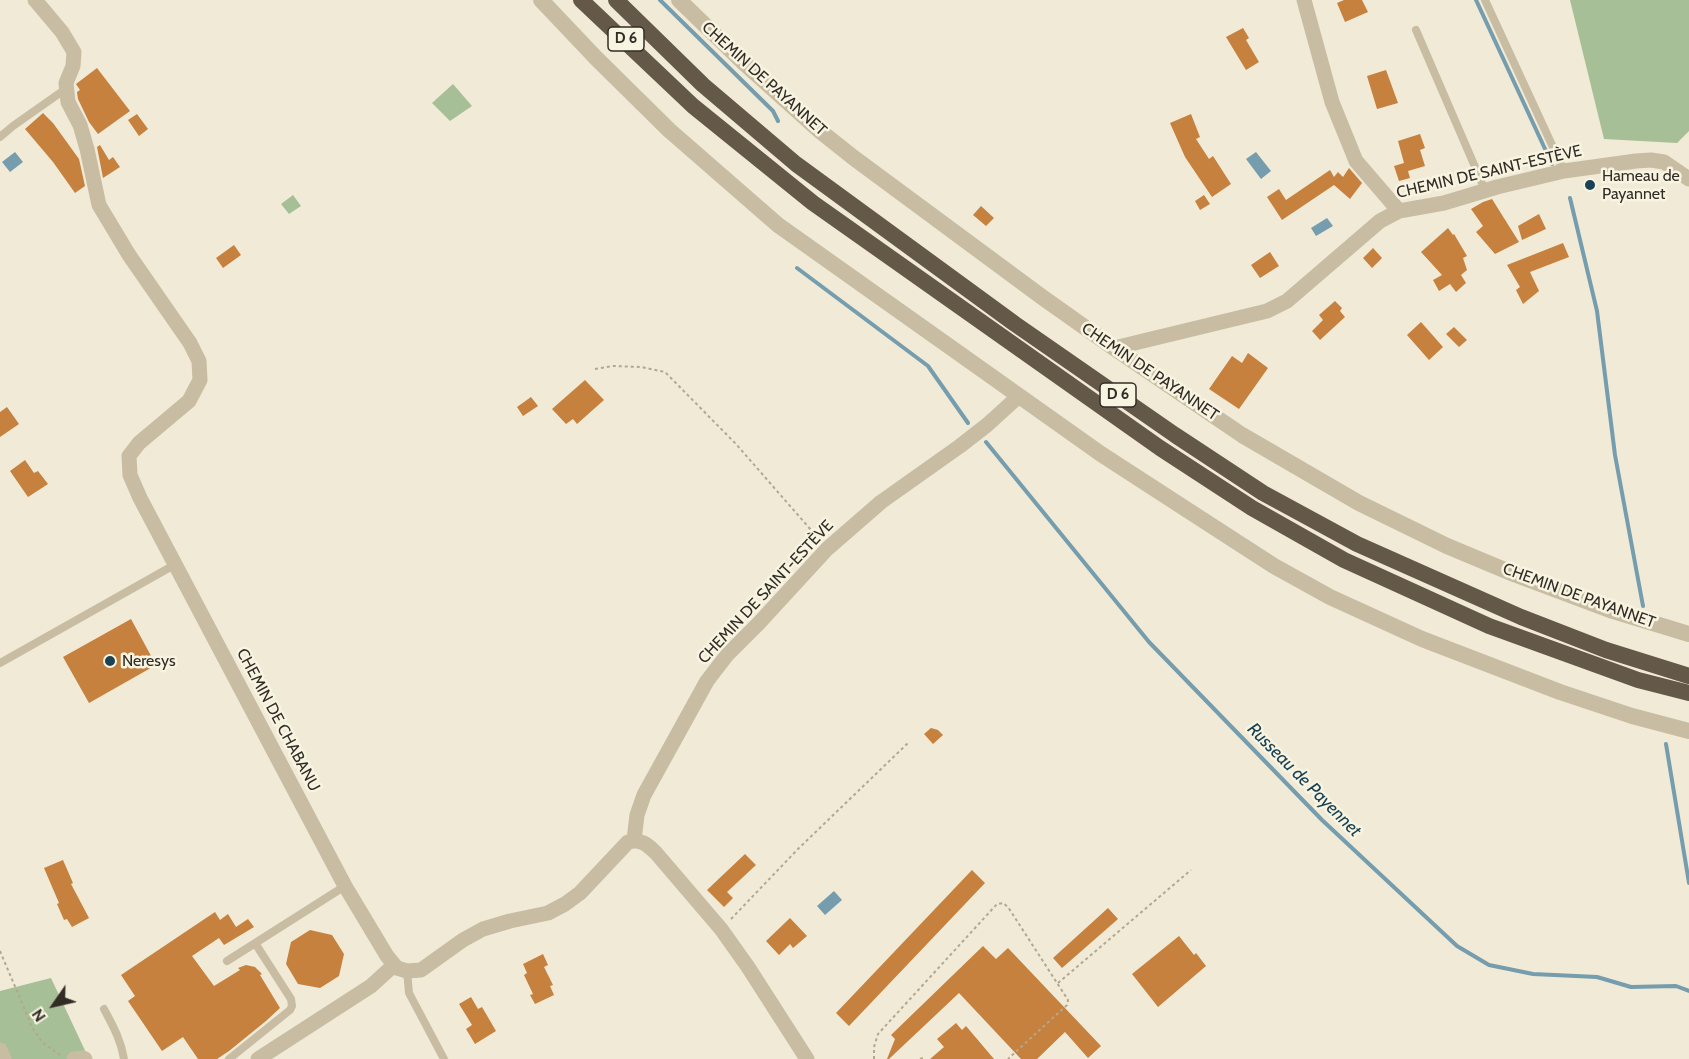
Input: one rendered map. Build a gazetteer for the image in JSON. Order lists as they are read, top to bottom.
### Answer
{
  "streets": {
    "highway": ["D 6"],
    "street": ["CHEMIN DE PAYANNET", "CHEMIN DE SAINT-ESTÈVE", "CHEMIN DE CHABANU"]
  },
  "crossings": [
    ["CHEMIN DE PAYANNET", "CHEMIN DE SAINT-ESTÈVE"]
  ],
  "water": ["Russeau de Payennet"],
  "places": ["Hameau de Payannet", "Neresys"],
  "north": "bottom left"
}
